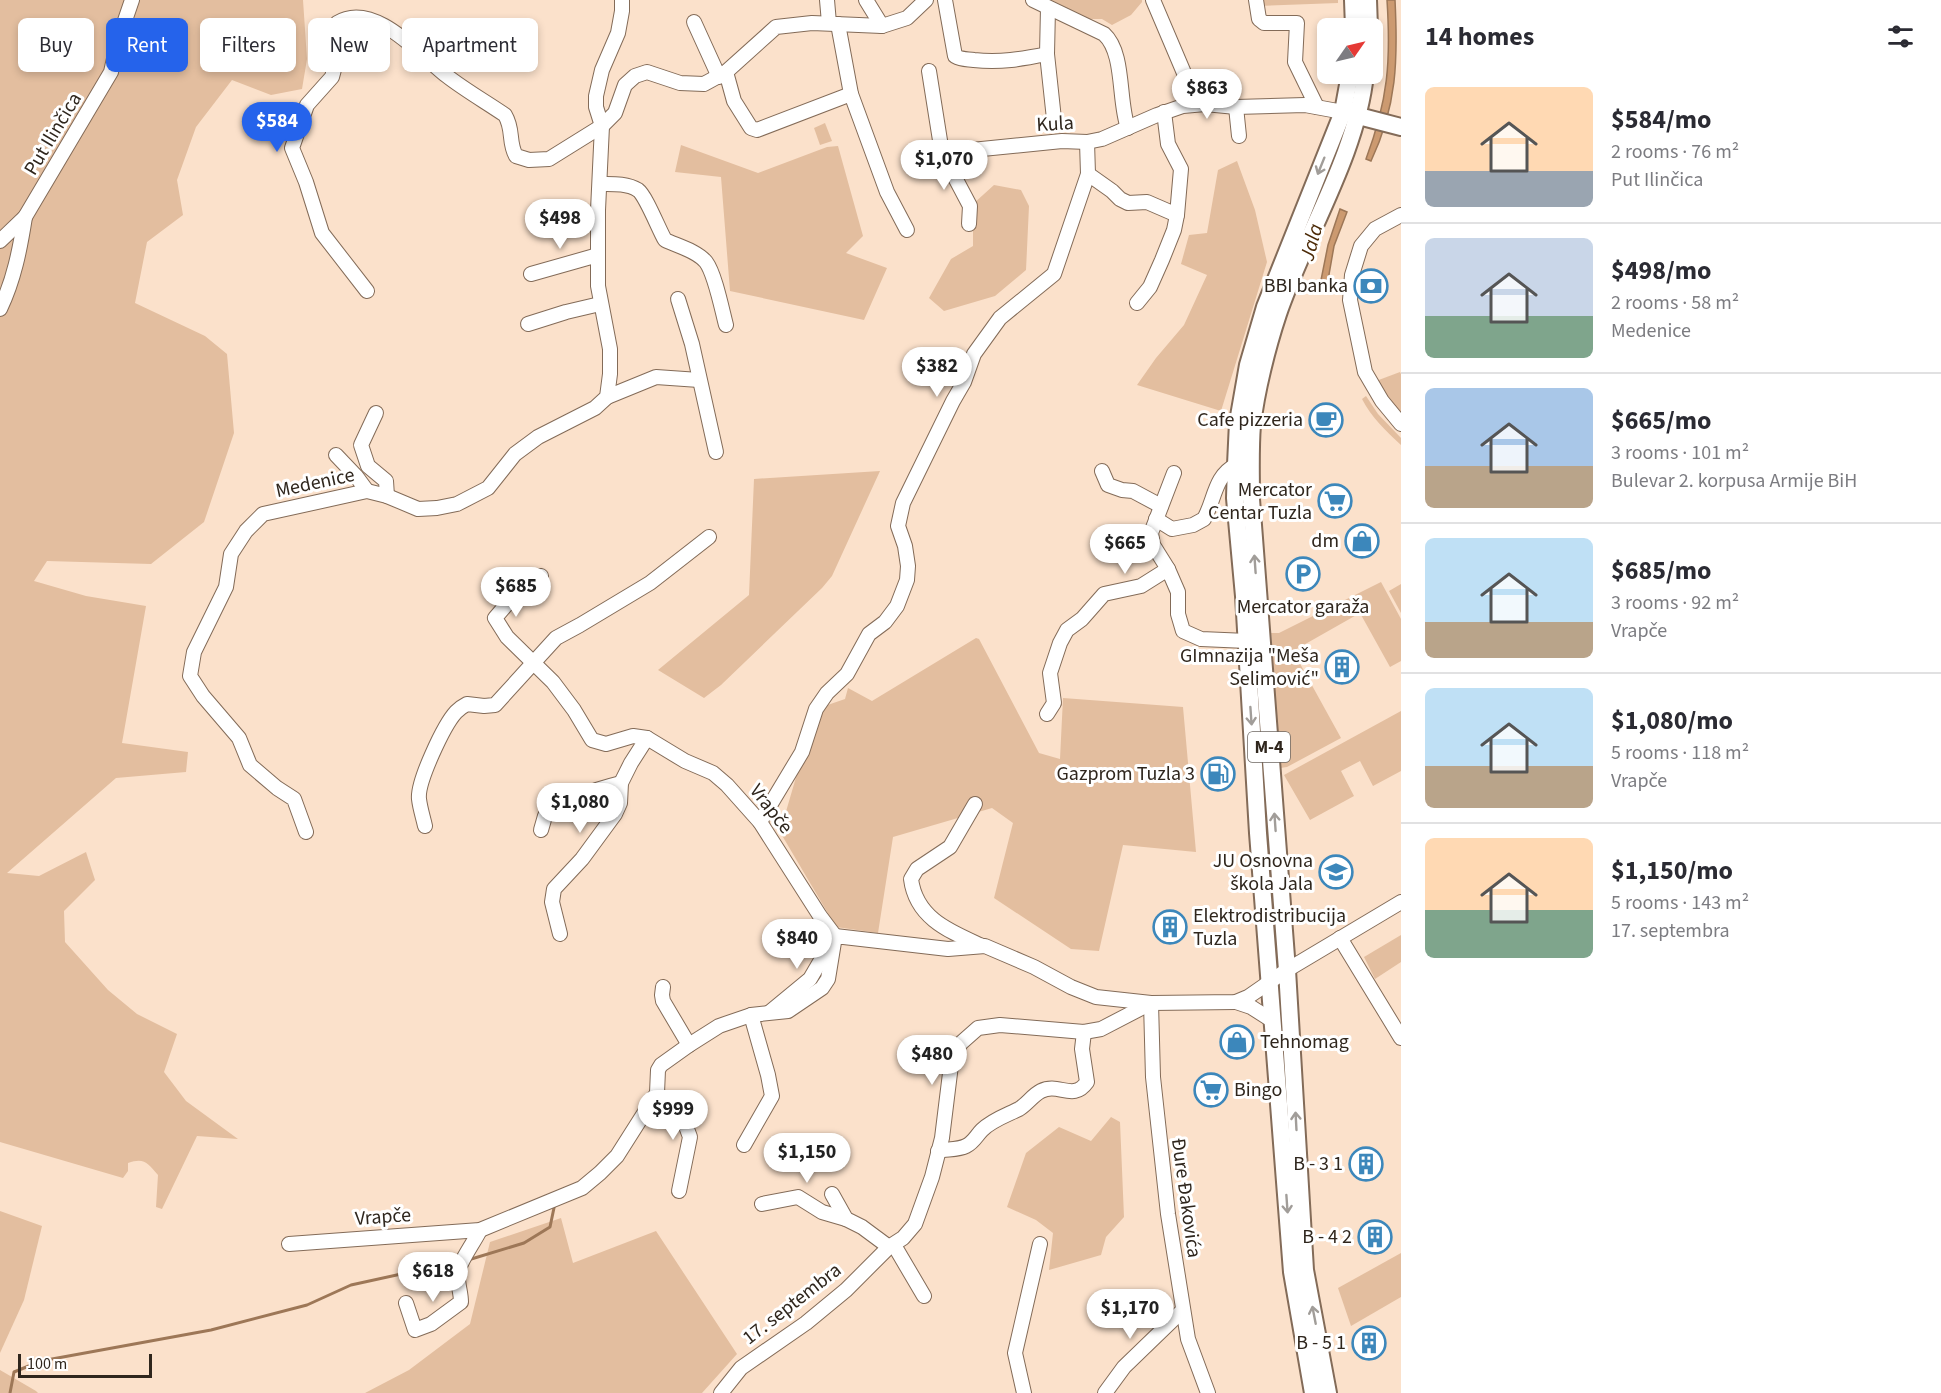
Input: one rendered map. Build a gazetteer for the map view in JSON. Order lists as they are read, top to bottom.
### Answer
{
  "streets": {
    "main road": ["M-4"],
    "street": [
      "Kula",
      "Put Ilinčica",
      "Medenice",
      "Vrapče",
      "Đure Đakovića",
      "17. septembra"
    ]
  },
  "crossings": [
    ["Kula", "M-4"],
    ["Đure Đakovića", "17. septembra"]
  ],
  "water": ["Jala"],
  "places": {
    "bank": ["BBI banka"],
    "cafe": ["Cafe pizzeria"],
    "supermarket": ["Mercator Centar Tuzla", "Bingo"],
    "shop": ["dm", "Tehnomag"],
    "parking": ["Mercator garaža"],
    "building": [
      "GImnazija \"Meša Selimović\"",
      "Elektrodistribucija Tuzla",
      "B - 3 1",
      "B - 4 2",
      "B - 5 1"
    ],
    "fuel station": ["Gazprom Tuzla 3"],
    "school or university": ["JU Osnovna škola Jala"]
  },
  "scale_bar": "100 m",
  "north": "top right",
  "page": {
    "heading": "14 homes",
    "chip": [
      "Buy",
      "Rent",
      "Filters",
      "New",
      "Apartment"
    ],
    "price": [
      "$863",
      "$584",
      "$1,070",
      "$498",
      "$382",
      "$665",
      "$685",
      "$1,080",
      "$840",
      "$480",
      "$999",
      "$1,150",
      "$618",
      "$1,170"
    ],
    "list": [
      {
        "name": "$584/mo",
        "note": "2 rooms · 76 m² · Put Ilinčica"
      },
      {
        "name": "$498/mo",
        "note": "2 rooms · 58 m² · Medenice"
      },
      {
        "name": "$665/mo",
        "note": "3 rooms · 101 m² · Bulevar 2. korpusa Armije BiH"
      },
      {
        "name": "$685/mo",
        "note": "3 rooms · 92 m² · Vrapče"
      },
      {
        "name": "$1,080/mo",
        "note": "5 rooms · 118 m² · Vrapče"
      },
      {
        "name": "$1,150/mo",
        "note": "5 rooms · 143 m² · 17. septembra"
      }
    ],
    "scale": "100 m"
  }
}
